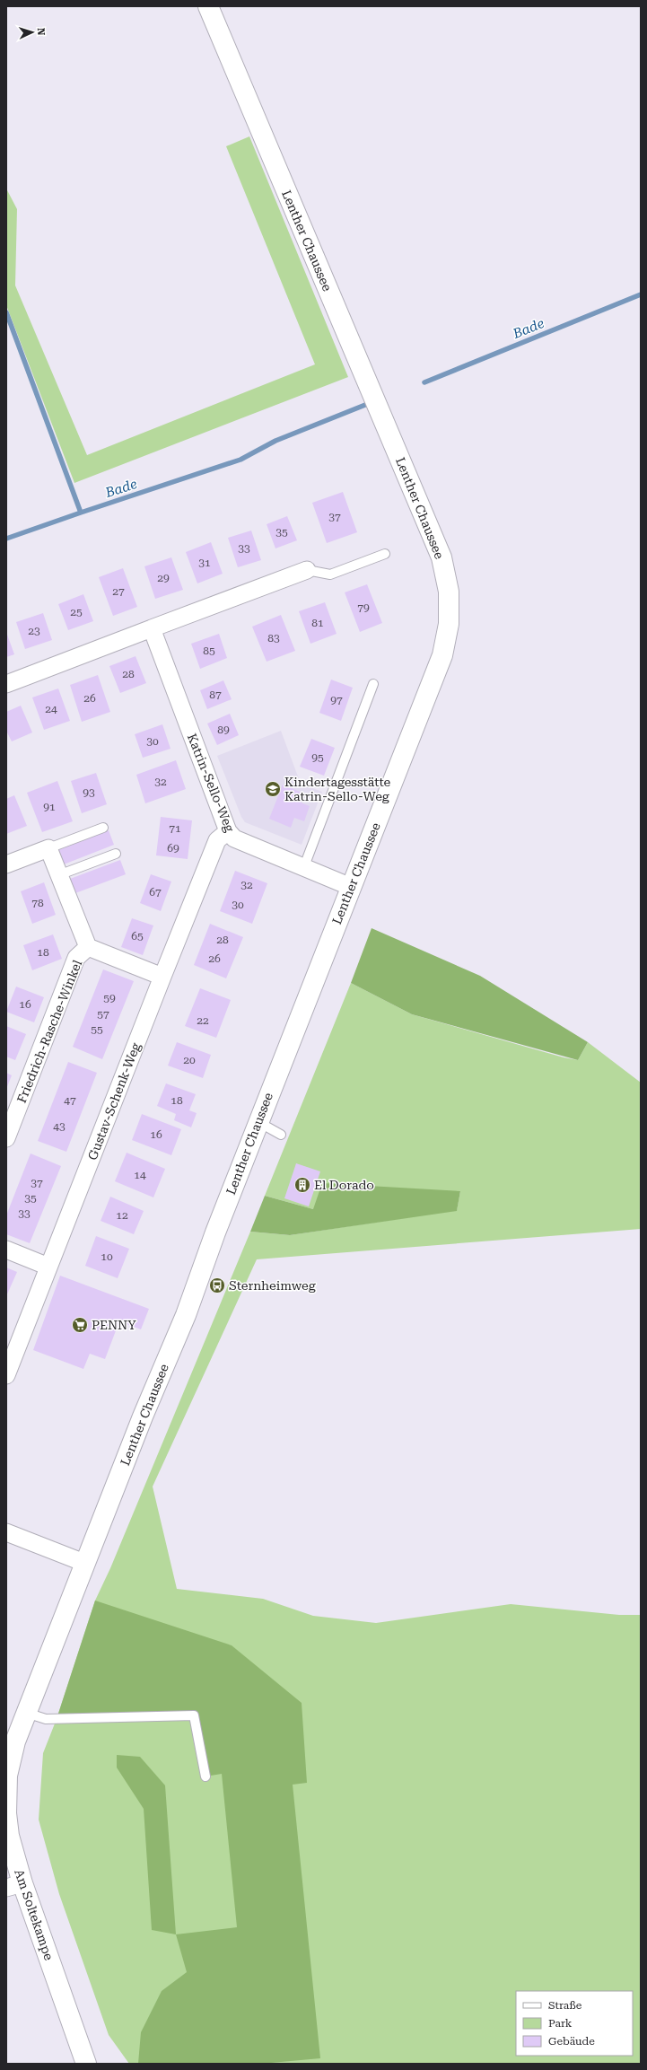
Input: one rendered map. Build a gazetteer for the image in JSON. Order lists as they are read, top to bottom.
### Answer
{
  "streets": {
    "street": [
      "Lenther Chaussee",
      "Katrin-Sello-Weg",
      "Friedrich-Rasche-Winkel",
      "Gustav-Schenk-Weg",
      "Am Soltekampe"
    ]
  },
  "crossings": [
    ["Lenther Chaussee", "Katrin-Sello-Weg"],
    ["Lenther Chaussee", "Am Soltekampe"],
    ["Katrin-Sello-Weg", "Gustav-Schenk-Weg"],
    ["Friedrich-Rasche-Winkel", "Gustav-Schenk-Weg"]
  ],
  "water": ["Bade"],
  "places": {
    "school or university": ["Kindertagesstätte Katrin-Sello-Weg"],
    "building": ["El Dorado"],
    "bus stop": ["Sternheimweg"],
    "supermarket": ["PENNY"]
  },
  "house_numbers": [
    "37",
    "35",
    "33",
    "31",
    "29",
    "27",
    "79",
    "25",
    "81",
    "23",
    "83",
    "85",
    "28",
    "87",
    "26",
    "97",
    "24",
    "89",
    "30",
    "95",
    "32",
    "93",
    "91",
    "71",
    "69",
    "32",
    "67",
    "78",
    "30",
    "65",
    "28",
    "18",
    "26",
    "59",
    "16",
    "57",
    "22",
    "55",
    "20",
    "47",
    "18",
    "43",
    "16",
    "14",
    "37",
    "35",
    "33",
    "12",
    "10"
  ],
  "legend": ["Straße", "Park", "Gebäude"],
  "north": "right"
}
